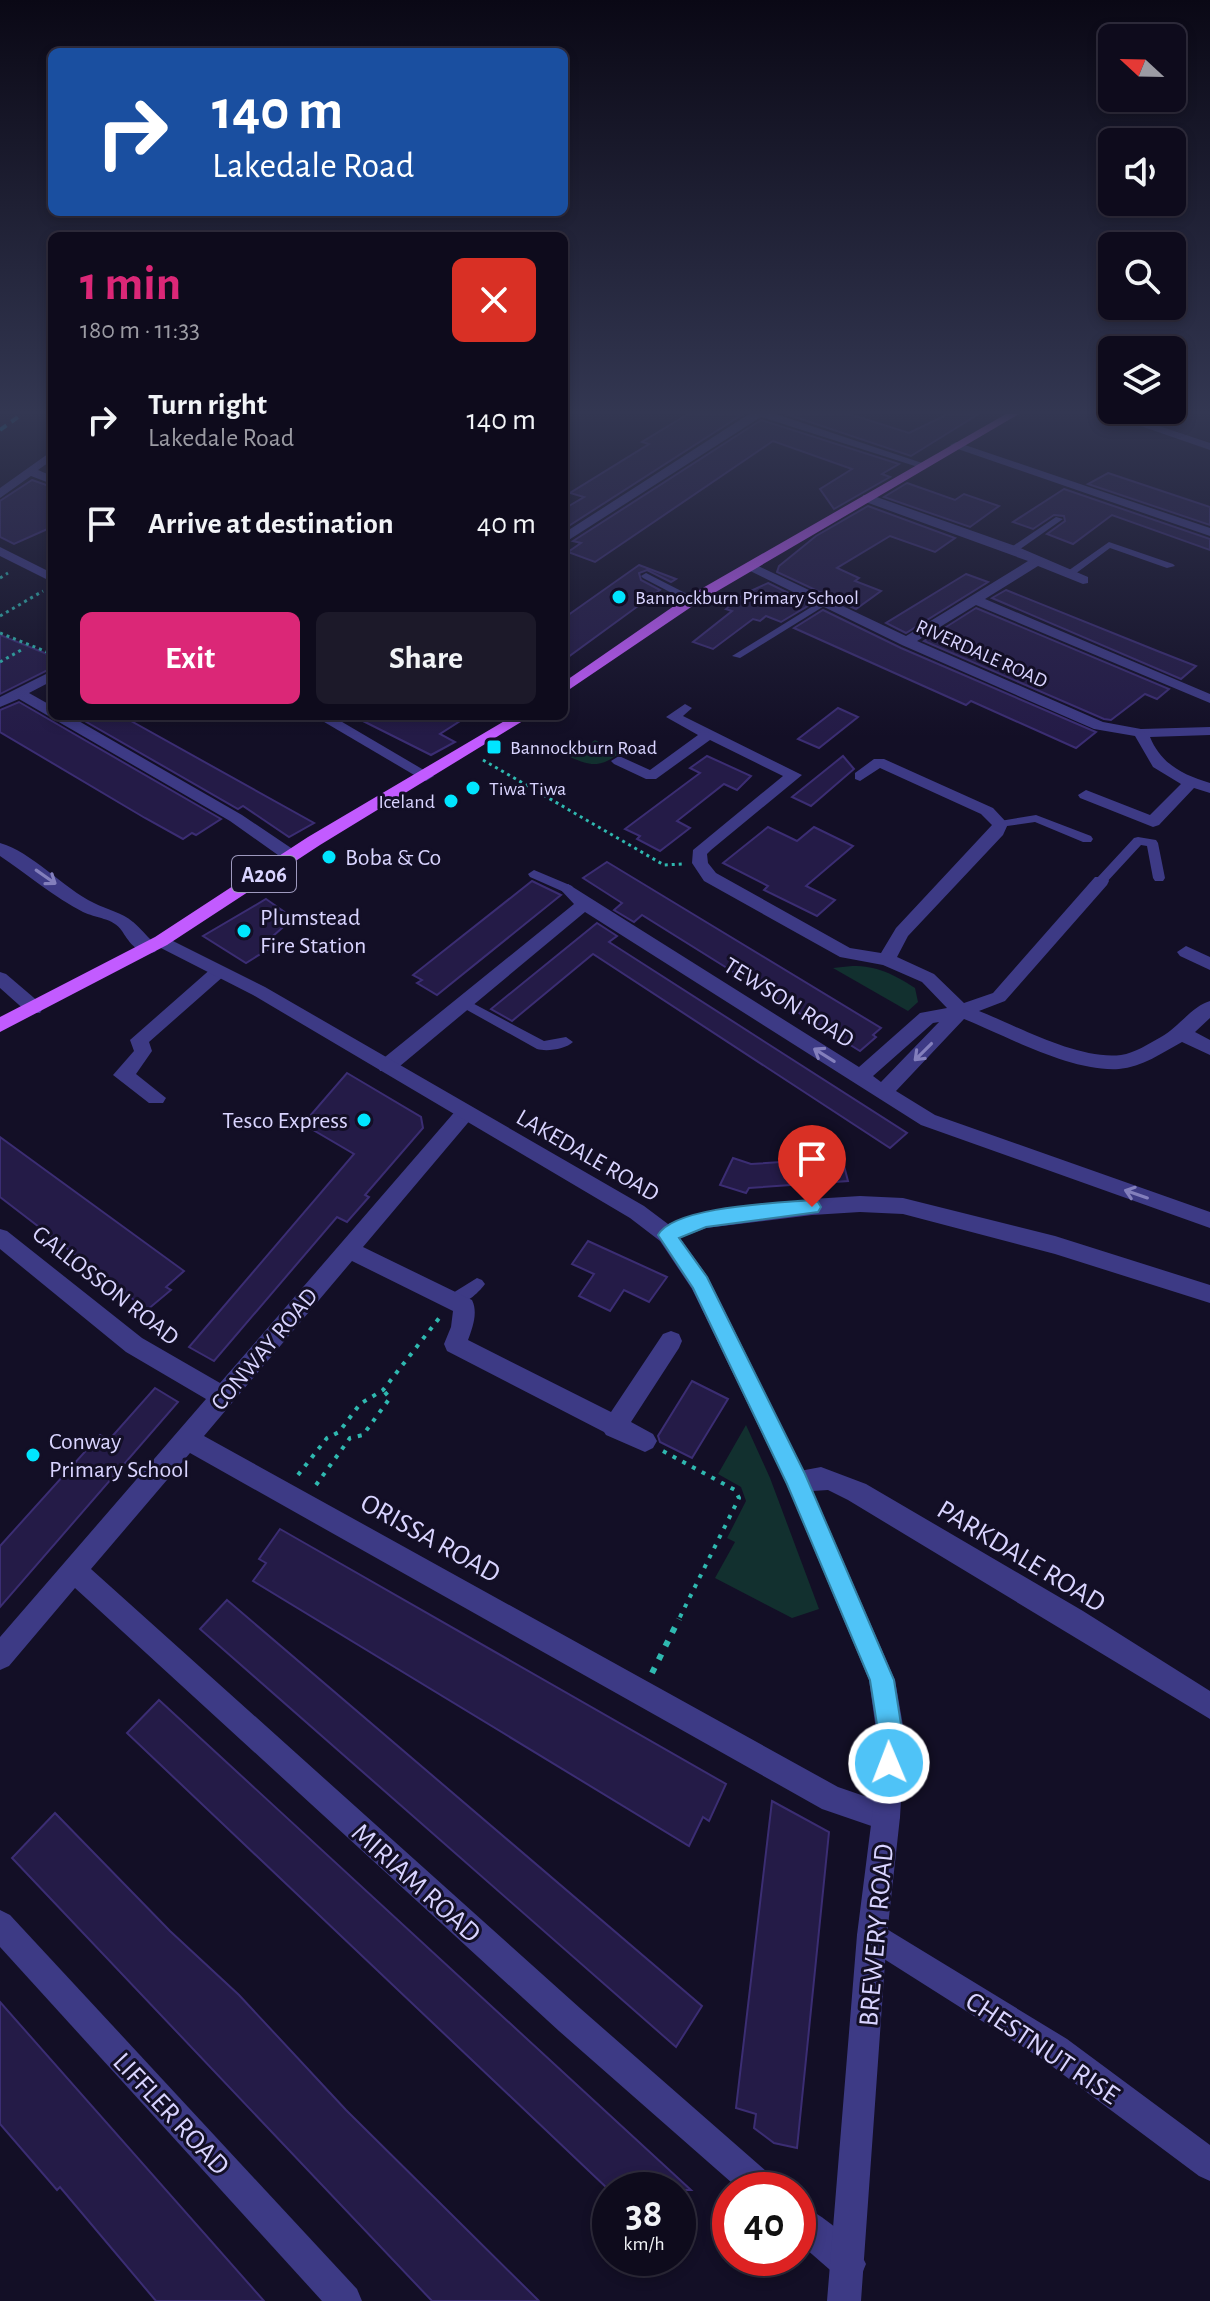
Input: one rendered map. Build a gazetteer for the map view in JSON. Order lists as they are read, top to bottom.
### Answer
{
  "streets": {
    "main road": ["A206"],
    "street": [
      "RIVERDALE ROAD",
      "TEWSON ROAD",
      "LAKEDALE ROAD",
      "GALLOSSON ROAD",
      "CONWAY ROAD",
      "ORISSA ROAD",
      "PARKDALE ROAD",
      "MIRIAM ROAD",
      "BREWERY ROAD",
      "CHESTNUT RISE",
      "LIFFLER ROAD"
    ]
  },
  "crossings": [
    ["A206", "LAKEDALE ROAD"],
    ["LAKEDALE ROAD", "CONWAY ROAD"],
    ["LAKEDALE ROAD", "BREWERY ROAD"],
    ["GALLOSSON ROAD", "CONWAY ROAD"],
    ["CONWAY ROAD", "ORISSA ROAD"],
    ["CONWAY ROAD", "MIRIAM ROAD"],
    ["ORISSA ROAD", "BREWERY ROAD"],
    ["PARKDALE ROAD", "BREWERY ROAD"],
    ["BREWERY ROAD", "CHESTNUT RISE"]
  ],
  "places": {
    "other": [
      "Bannockburn Primary School",
      "Tiwa Tiwa",
      "Iceland",
      "Boba & Co",
      "Plumstead Fire Station",
      "Tesco Express",
      "Conway Primary School"
    ],
    "transit": ["Bannockburn Road"]
  },
  "north": "left",
  "page": {
    "turn": ["140 m", "Lakedale Road"],
    "heading": ["1 min", "180 m · 11:33"],
    "list": [
      {
        "name": "Turn right",
        "note": "Lakedale Road",
        "value": "140 m"
      },
      {
        "name": "Arrive at destination",
        "value": "40 m"
      }
    ],
    "buttons": ["Exit", "Share"],
    "speed": "38 km/h",
    "limit": "40"
  }
}
